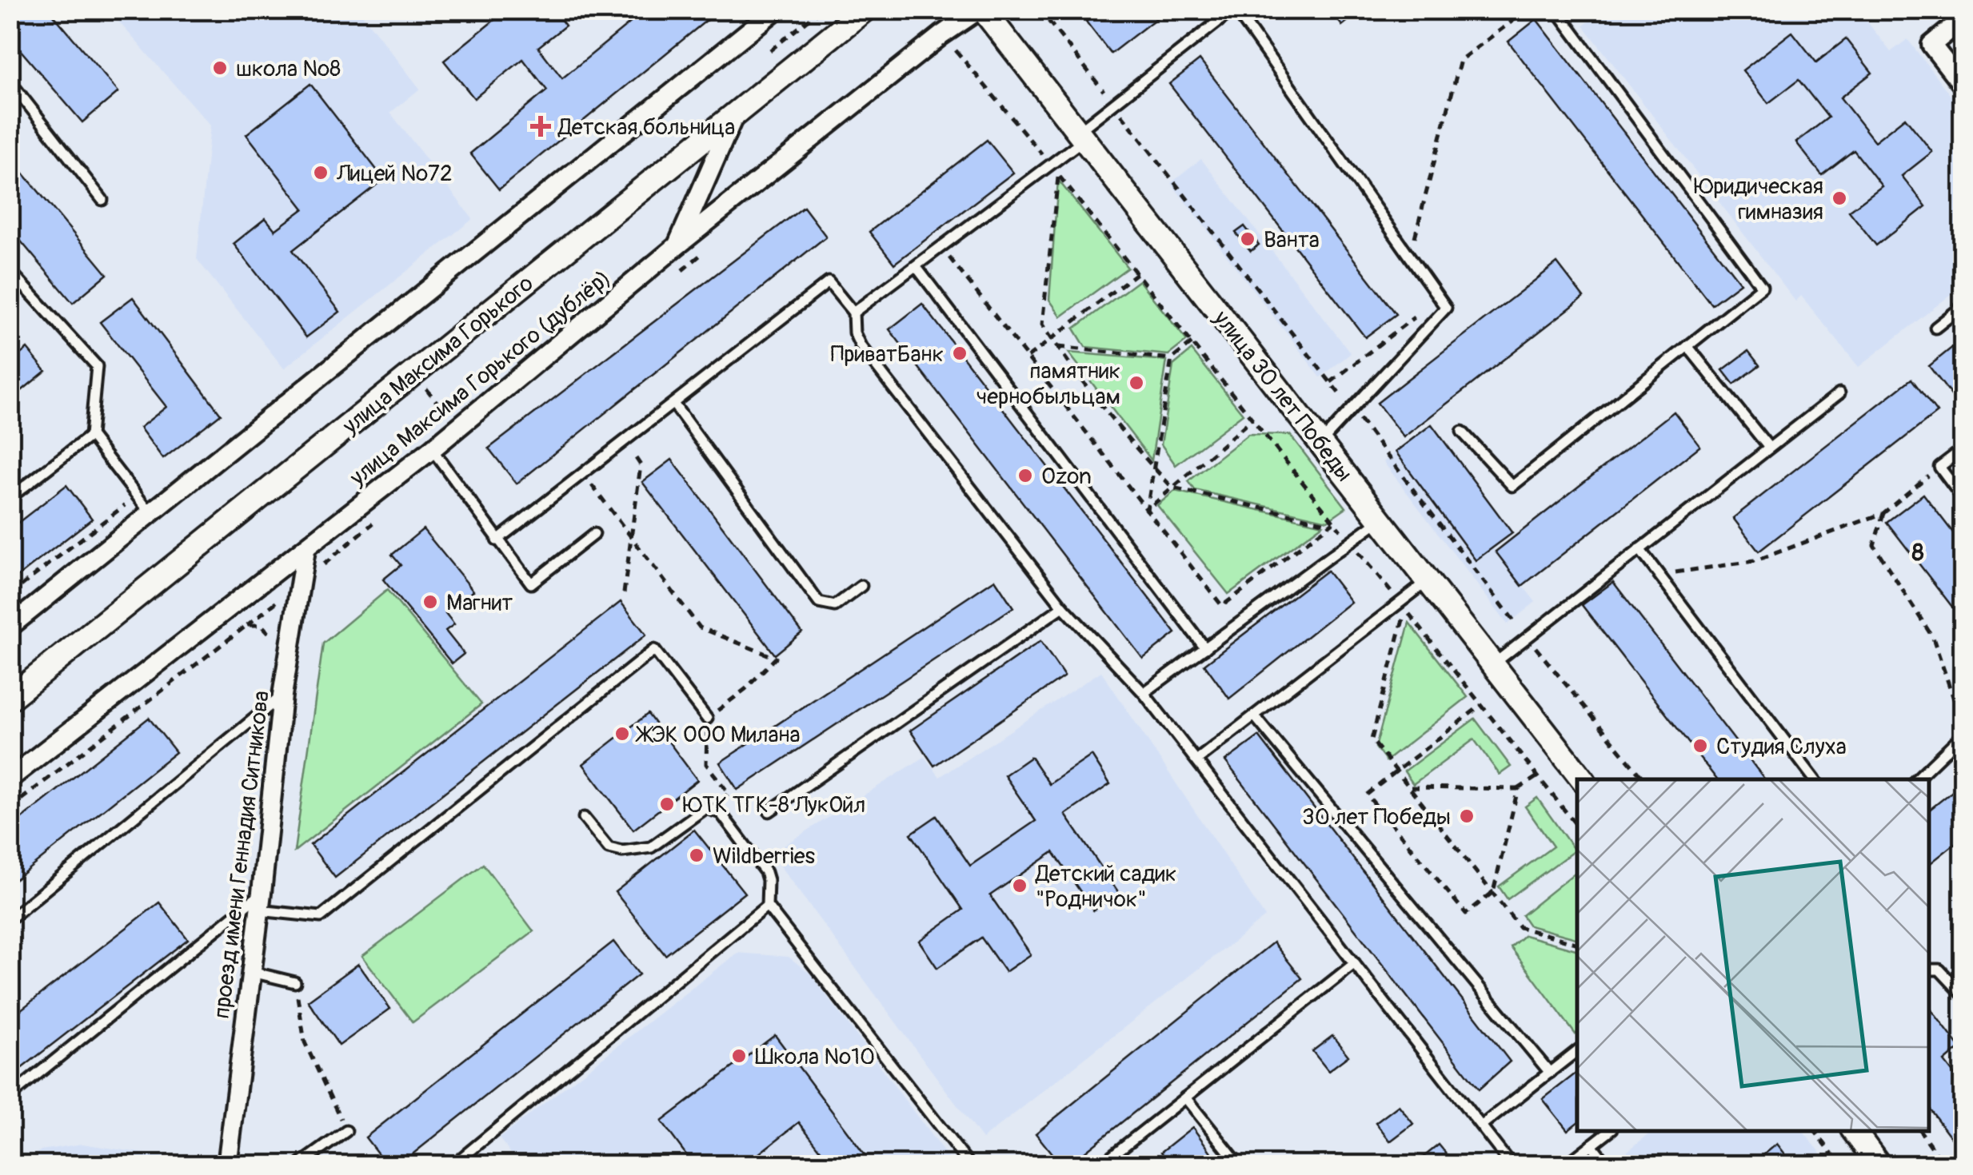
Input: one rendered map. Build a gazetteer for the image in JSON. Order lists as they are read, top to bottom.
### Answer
{
  "streets": {
    "street": [
      "улица Максима Горького",
      "улица Максима Горького (дублёр)",
      "улица 30 лет Победы",
      "проезд имени Геннадия Ситникова"
    ]
  },
  "crossings": [
    ["улица Максима Горького (дублёр)", "улица 30 лет Победы"],
    ["улица Максима Горького (дублёр)", "проезд имени Геннадия Ситникова"]
  ],
  "districts": ["8"],
  "places": {
    "other": [
      "школа №8",
      "Лицей №72",
      "Юридическая гимназия",
      "Ванта",
      "ПриватБанк",
      "памятник чернобыльцам",
      "Ozon",
      "Магнит",
      "ЖЭК ООО Милана",
      "Студия Слуха",
      "ЮТК ТГК-8 ЛукОйл",
      "30 лет Победы",
      "Wildberries",
      "Детский садик \"Родничок\"",
      "Школа №10"
    ],
    "health": ["Детская больница"]
  }
}
